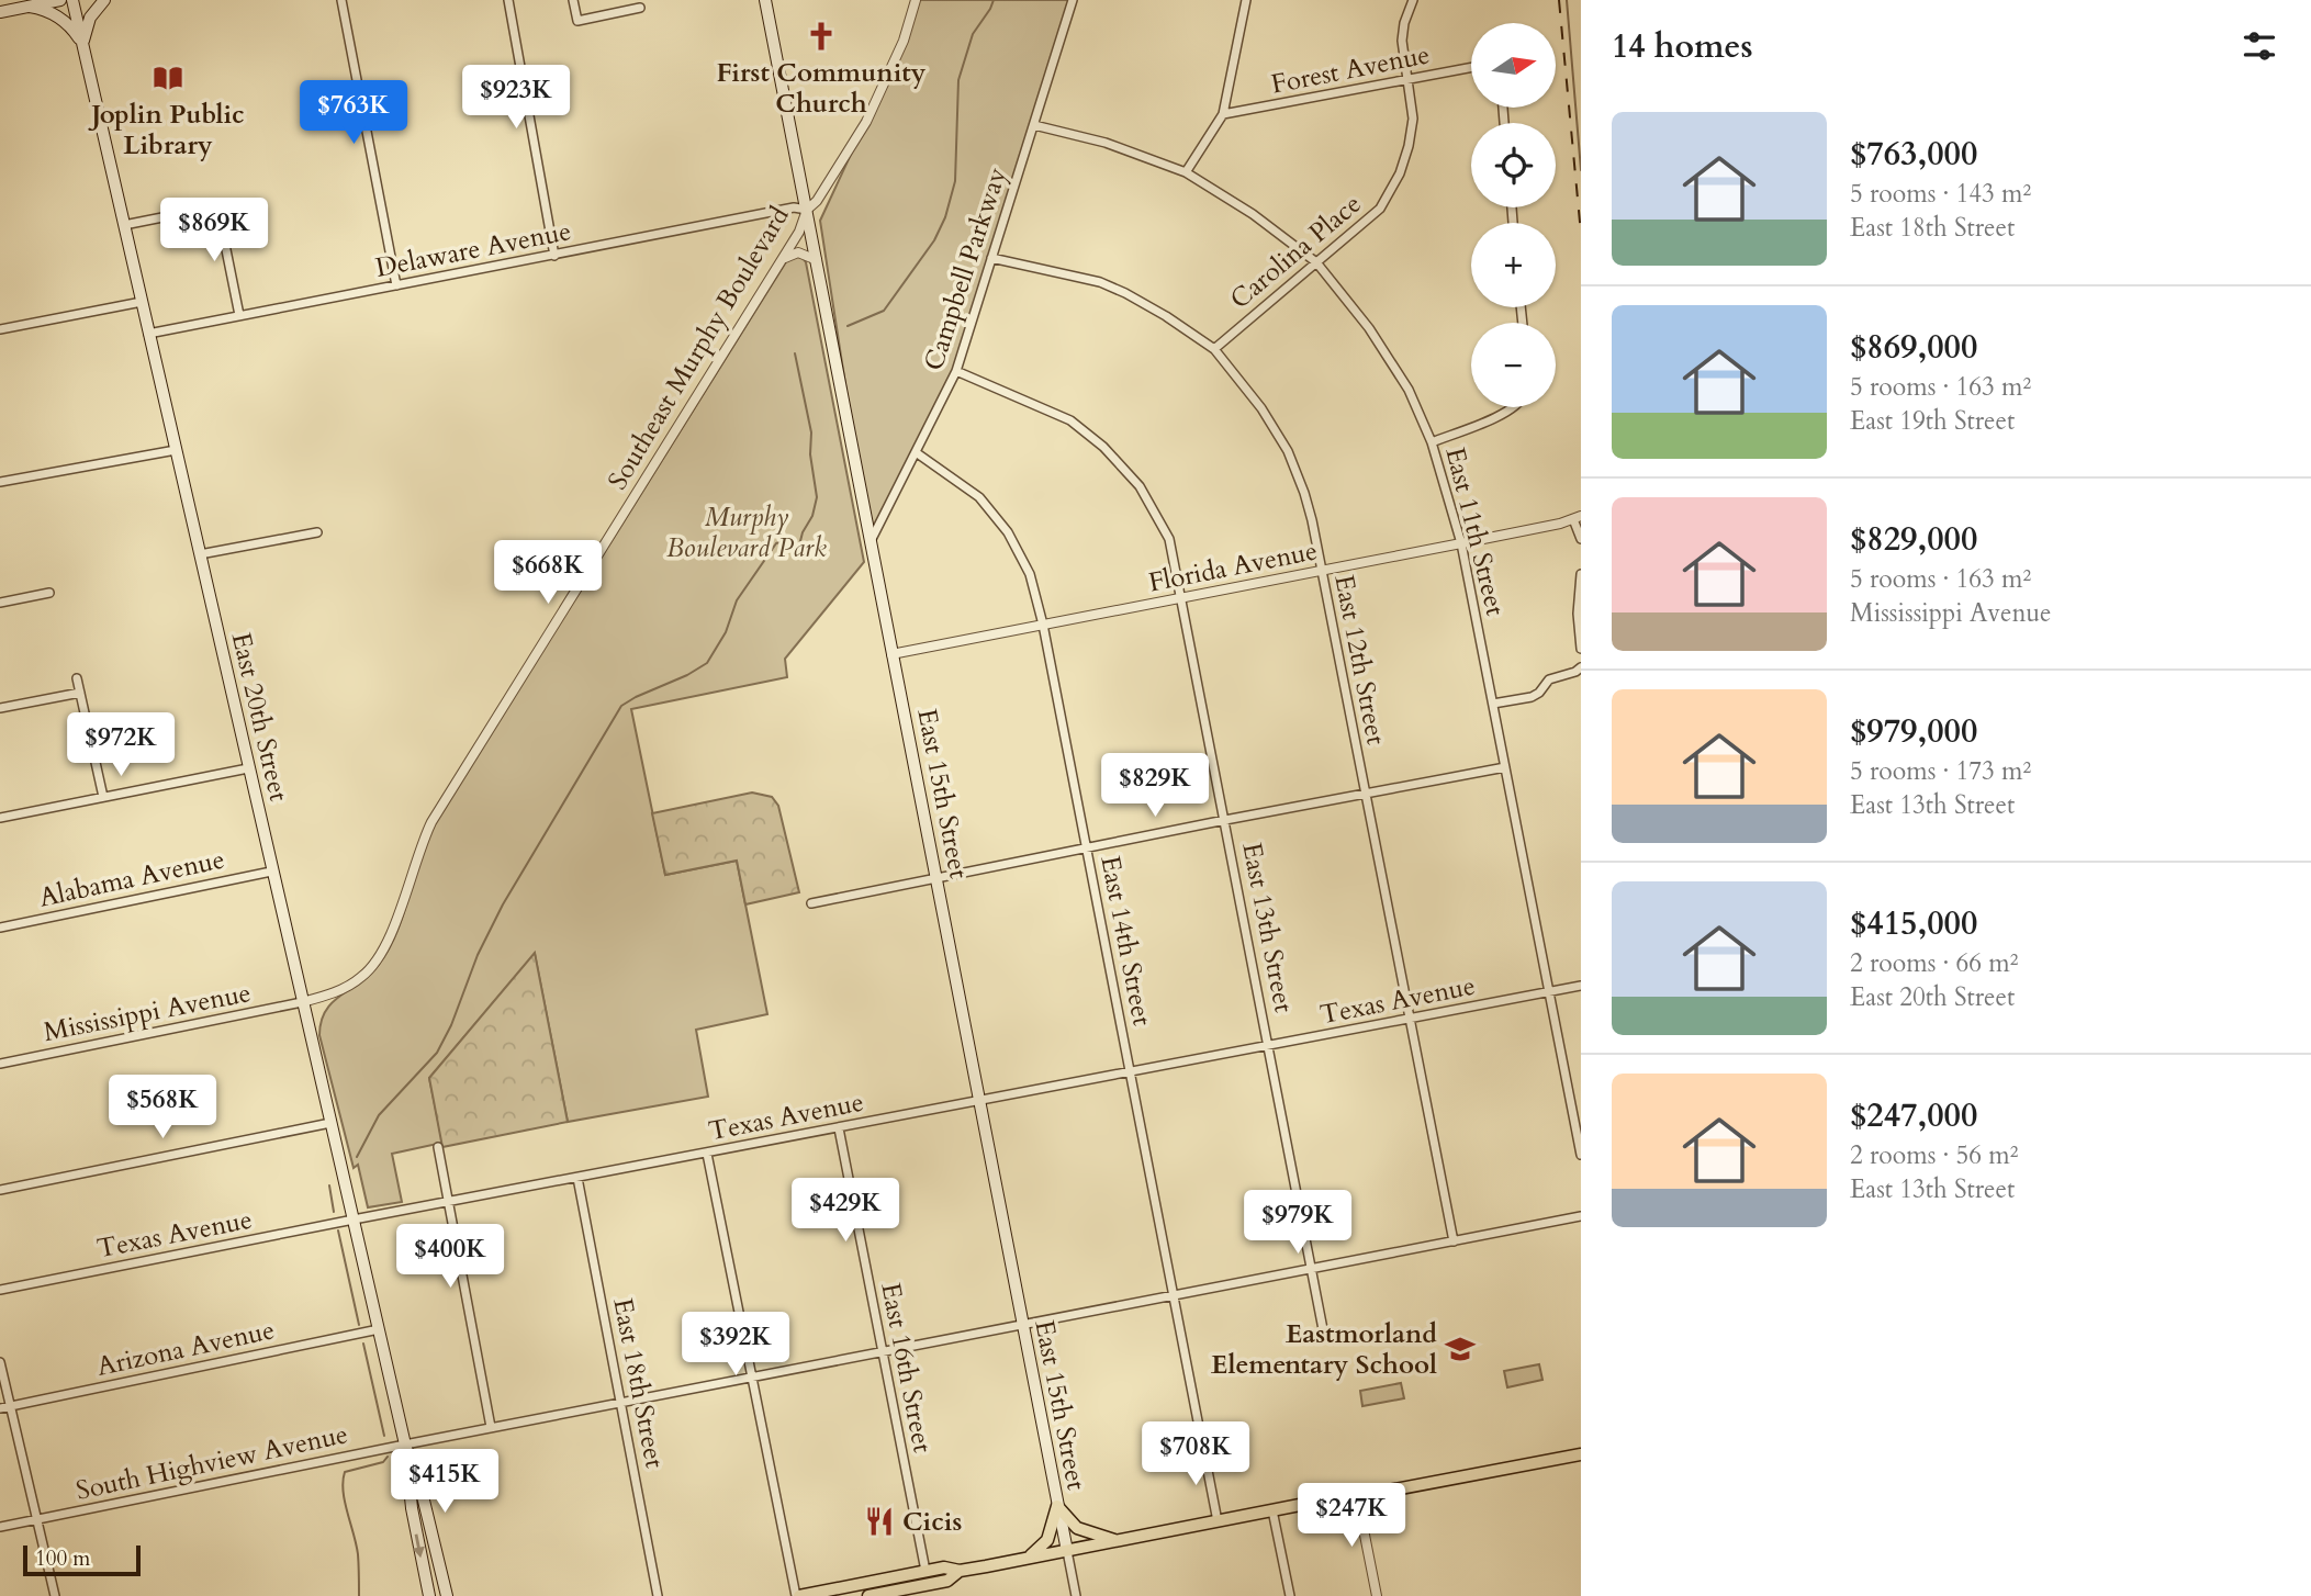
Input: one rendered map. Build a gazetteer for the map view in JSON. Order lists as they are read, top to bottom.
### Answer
{
  "streets": {
    "main road": ["East 20th Street", "East 15th Street"],
    "street": [
      "Forest Avenue",
      "Delaware Avenue",
      "Carolina Place",
      "Campbell Parkway",
      "Southeast Murphy Boulevard",
      "East 11th Street",
      "Florida Avenue",
      "East 12th Street",
      "Alabama Avenue",
      "East 13th Street",
      "East 14th Street",
      "Texas Avenue",
      "Mississippi Avenue",
      "Arizona Avenue",
      "East 16th Street",
      "East 18th Street",
      "South Highview Avenue"
    ]
  },
  "crossings": [
    ["Forest Avenue", "Carolina Place"],
    ["Delaware Avenue", "Southeast Murphy Boulevard"],
    ["Delaware Avenue", "East 20th Street"],
    ["Delaware Avenue", "East 15th Street"],
    ["Carolina Place", "East 11th Street"],
    ["Carolina Place", "East 12th Street"],
    ["Campbell Parkway", "East 11th Street"],
    ["Campbell Parkway", "East 12th Street"],
    ["Campbell Parkway", "East 15th Street"],
    ["Campbell Parkway", "East 13th Street"],
    ["Campbell Parkway", "East 14th Street"],
    ["Southeast Murphy Boulevard", "East 20th Street"],
    ["Southeast Murphy Boulevard", "East 15th Street"],
    ["Southeast Murphy Boulevard", "Mississippi Avenue"],
    ["East 11th Street", "Florida Avenue"],
    ["East 11th Street", "Texas Avenue"],
    ["Florida Avenue", "East 12th Street"],
    ["Florida Avenue", "East 15th Street"],
    ["Florida Avenue", "East 13th Street"],
    ["Florida Avenue", "East 14th Street"],
    ["East 12th Street", "Texas Avenue"],
    ["East 12th Street", "South Highview Avenue"],
    ["East 20th Street", "Alabama Avenue"],
    ["East 20th Street", "Texas Avenue"],
    ["East 20th Street", "Mississippi Avenue"],
    ["East 20th Street", "Arizona Avenue"],
    ["East 20th Street", "South Highview Avenue"],
    ["East 15th Street", "Texas Avenue"],
    ["East 15th Street", "South Highview Avenue"],
    ["East 13th Street", "Texas Avenue"],
    ["East 13th Street", "South Highview Avenue"],
    ["East 14th Street", "Texas Avenue"],
    ["East 14th Street", "South Highview Avenue"],
    ["Texas Avenue", "East 16th Street"],
    ["Texas Avenue", "East 18th Street"],
    ["East 16th Street", "South Highview Avenue"],
    ["East 18th Street", "South Highview Avenue"]
  ],
  "parks": ["Murphy Boulevard Park"],
  "places": {
    "church": ["First Community Church"],
    "library": ["Joplin Public Library"],
    "school or university": ["Eastmorland Elementary School"],
    "restaurant": ["Cicis"]
  },
  "scale_bar": "100 m",
  "north": "right",
  "page": {
    "heading": "14 homes",
    "map_buttons": ["+", "−"],
    "price": [
      "$923K",
      "$763K",
      "$869K",
      "$668K",
      "$972K",
      "$829K",
      "$568K",
      "$429K",
      "$979K",
      "$400K",
      "$392K",
      "$708K",
      "$415K",
      "$247K"
    ],
    "list": [
      {
        "name": "$763,000",
        "note": "5 rooms · 143 m² · East 18th Street"
      },
      {
        "name": "$869,000",
        "note": "5 rooms · 163 m² · East 19th Street"
      },
      {
        "name": "$829,000",
        "note": "5 rooms · 163 m² · Mississippi Avenue"
      },
      {
        "name": "$979,000",
        "note": "5 rooms · 173 m² · East 13th Street"
      },
      {
        "name": "$415,000",
        "note": "2 rooms · 66 m² · East 20th Street"
      },
      {
        "name": "$247,000",
        "note": "2 rooms · 56 m² · East 13th Street"
      }
    ],
    "scale": "100 m"
  }
}
